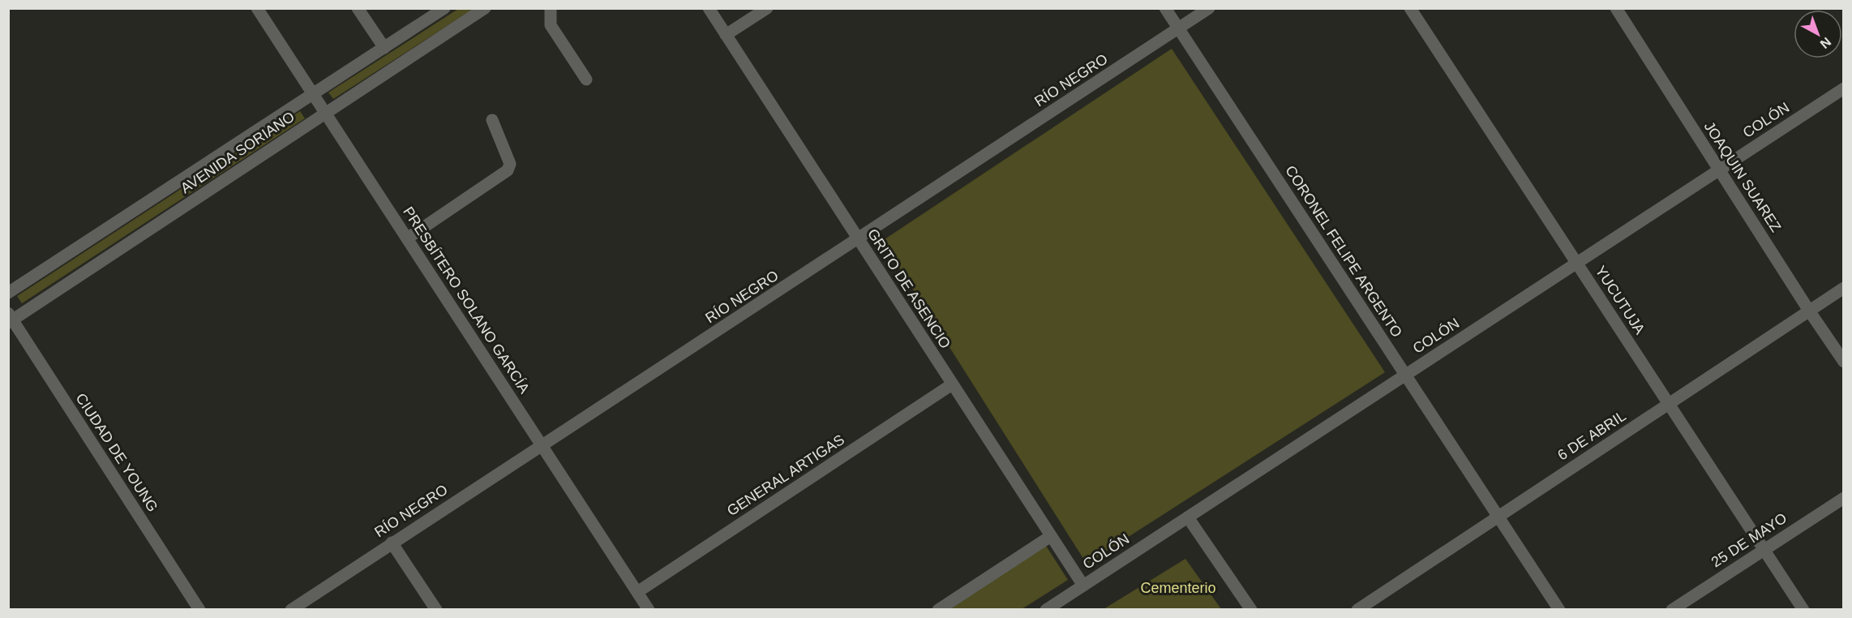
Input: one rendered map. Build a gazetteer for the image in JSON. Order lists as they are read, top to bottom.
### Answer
{
  "streets": {
    "street": [
      "RÍO NEGRO",
      "COLÓN",
      "AVENIDA SORIANO",
      "JOAQUIN SUAREZ",
      "CORONEL FELIPE ARGENTO",
      "GRITO DE ASENCIO",
      "PRESBÍTERO SOLANO GARCÍA",
      "YUCUTUJA",
      "6 DE ABRIL",
      "CIUDAD DE YOUNG",
      "GENERAL ARTIGAS",
      "25 DE MAYO"
    ]
  },
  "crossings": [
    ["RÍO NEGRO", "CORONEL FELIPE ARGENTO"],
    ["RÍO NEGRO", "GRITO DE ASENCIO"],
    ["RÍO NEGRO", "PRESBÍTERO SOLANO GARCÍA"],
    ["COLÓN", "JOAQUIN SUAREZ"],
    ["COLÓN", "CORONEL FELIPE ARGENTO"],
    ["COLÓN", "GRITO DE ASENCIO"],
    ["COLÓN", "YUCUTUJA"],
    ["AVENIDA SORIANO", "PRESBÍTERO SOLANO GARCÍA"],
    ["AVENIDA SORIANO", "CIUDAD DE YOUNG"],
    ["JOAQUIN SUAREZ", "6 DE ABRIL"],
    ["CORONEL FELIPE ARGENTO", "6 DE ABRIL"],
    ["GRITO DE ASENCIO", "GENERAL ARTIGAS"],
    ["PRESBÍTERO SOLANO GARCÍA", "GENERAL ARTIGAS"],
    ["YUCUTUJA", "6 DE ABRIL"],
    ["YUCUTUJA", "25 DE MAYO"]
  ],
  "parks": ["Cementerio"],
  "north": "bottom right"
}
